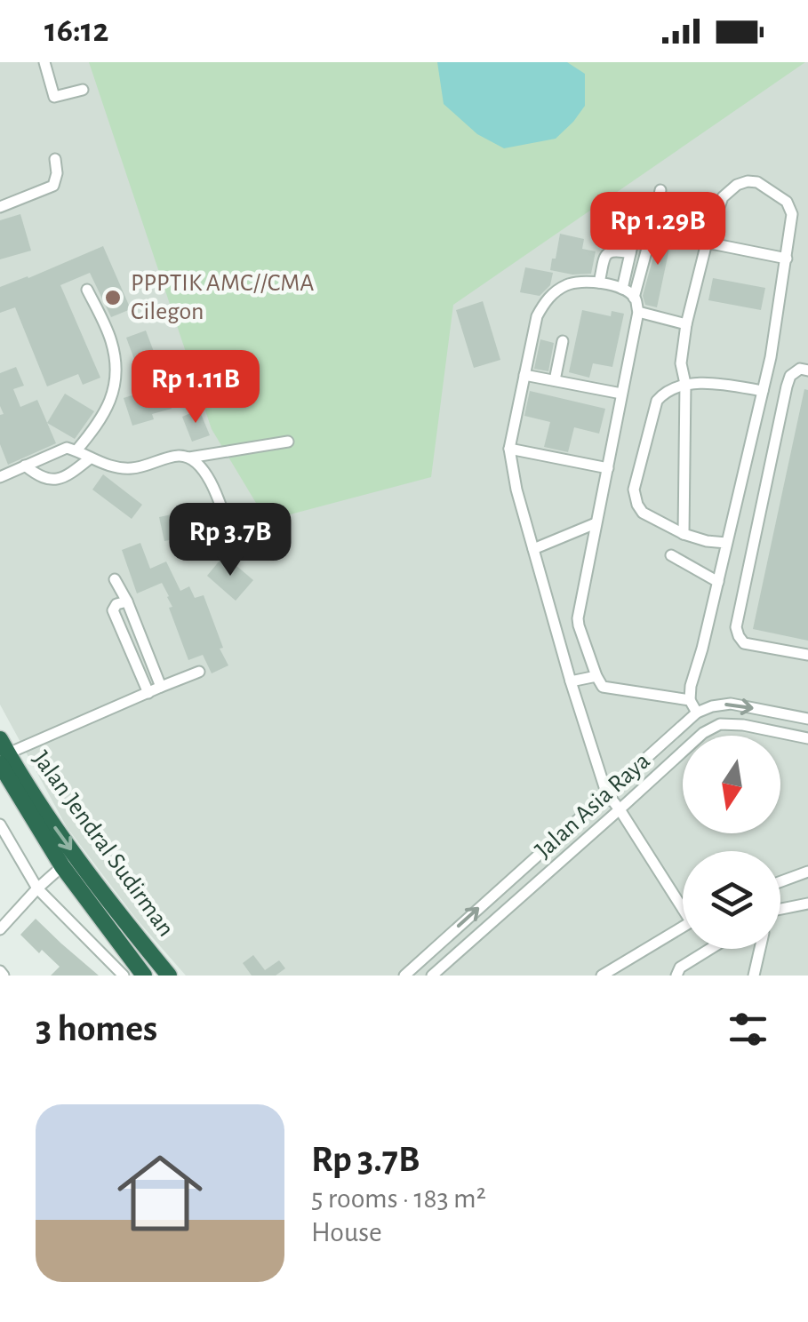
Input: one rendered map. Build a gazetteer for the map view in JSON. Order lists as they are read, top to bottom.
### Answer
{
  "streets": {
    "highway": ["Jalan Jendral Sudirman"],
    "street": ["Jalan Asia Raya"]
  },
  "places": ["PPPTIK AMC//CMA Cilegon"],
  "north": "bottom",
  "page": {
    "status": "16:12",
    "price": ["Rp 1.29B", "Rp 1.11B", "Rp 3.7B"],
    "heading": "3 homes",
    "list": [
      {
        "name": "Rp 3.7B",
        "note": "5 rooms · 183 m² · House"
      }
    ]
  }
}
